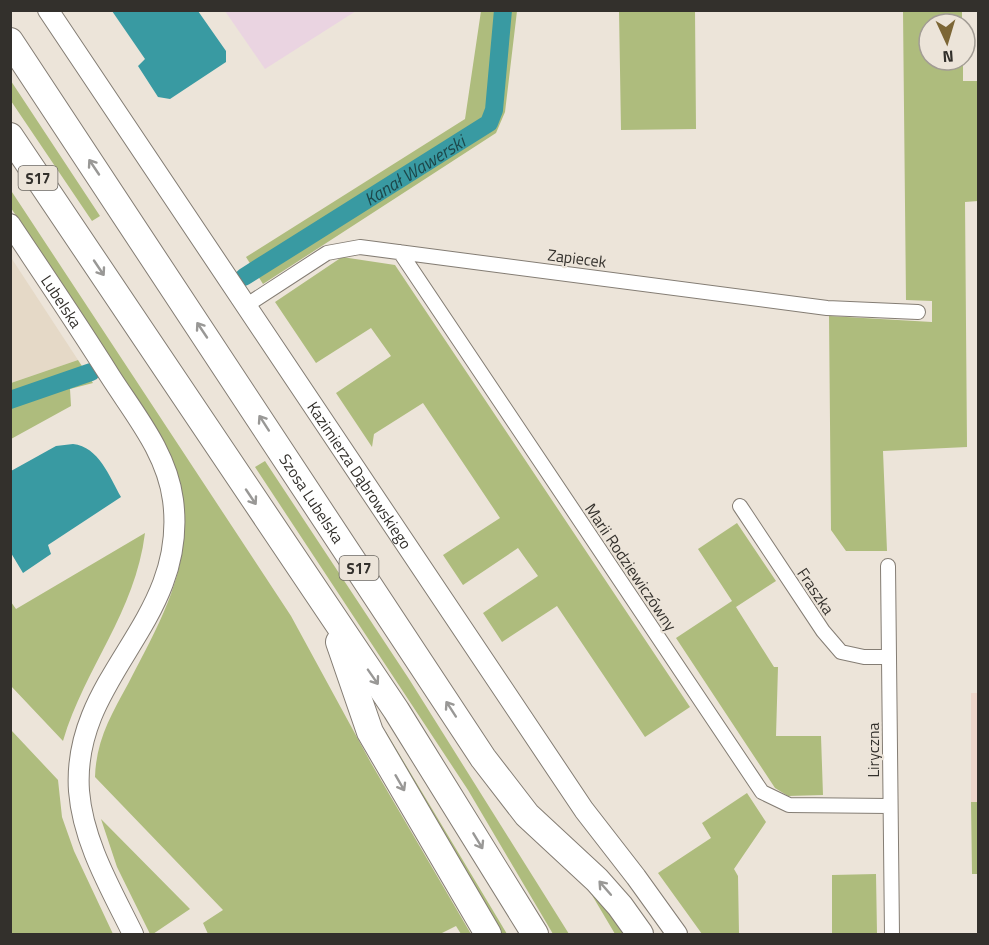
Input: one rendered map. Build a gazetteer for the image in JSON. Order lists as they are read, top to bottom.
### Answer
{
  "streets": {
    "highway": ["S17", "Szosa Lubelska"],
    "street": [
      "Zapiecek",
      "Lubelska",
      "Kazimierza Dąbrowskiego",
      "Marii Rodziewiczówny",
      "Fraszka",
      "Liryczna"
    ]
  },
  "crossings": [
    ["Zapiecek", "Kazimierza Dąbrowskiego"],
    ["Zapiecek", "Marii Rodziewiczówny"],
    ["Marii Rodziewiczówny", "Liryczna"],
    ["Fraszka", "Liryczna"]
  ],
  "water": ["Kanał Wawerski"],
  "north": "bottom"
}
